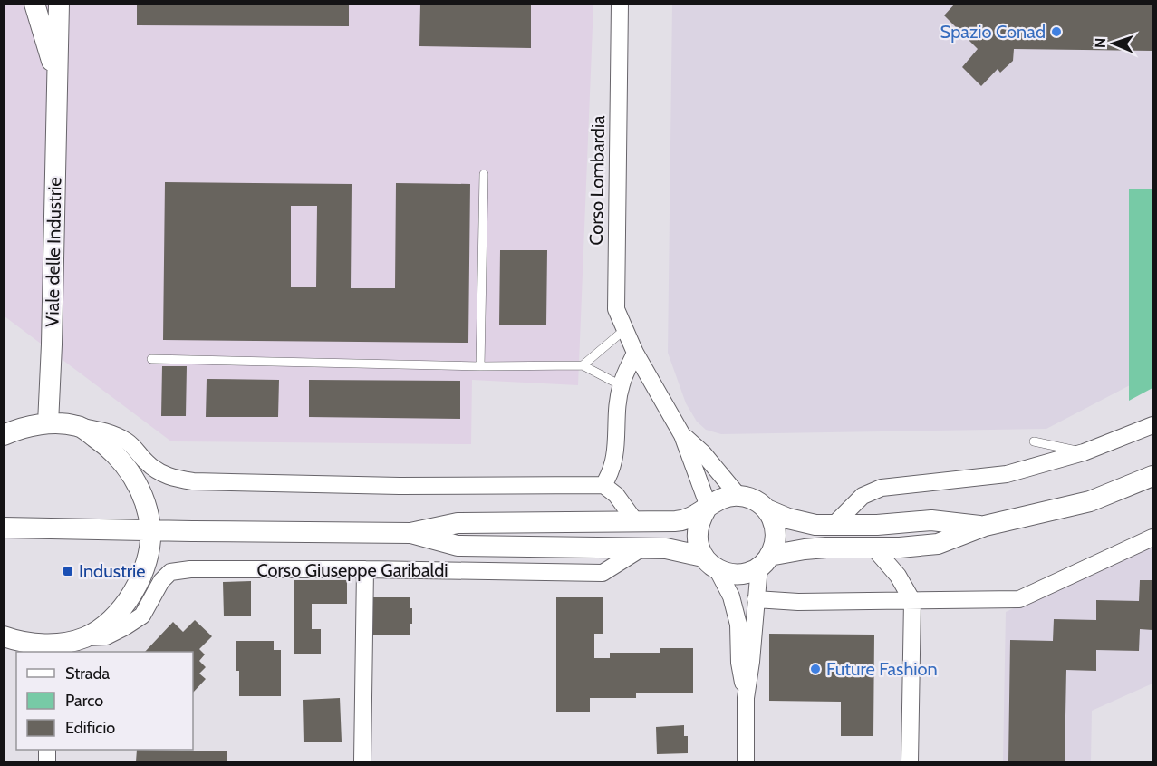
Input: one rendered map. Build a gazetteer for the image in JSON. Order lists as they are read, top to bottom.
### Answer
{
  "streets": {
    "street": ["Corso Lombardia", "Viale delle Industrie", "Corso Giuseppe Garibaldi"]
  },
  "crossings": [
    ["Corso Lombardia", "Corso Giuseppe Garibaldi"],
    ["Viale delle Industrie", "Corso Giuseppe Garibaldi"]
  ],
  "places": {
    "other": ["Spazio Conad", "Future Fashion"],
    "transit": ["Industrie"]
  },
  "legend": ["Strada", "Parco", "Edificio"],
  "north": "left"
}
